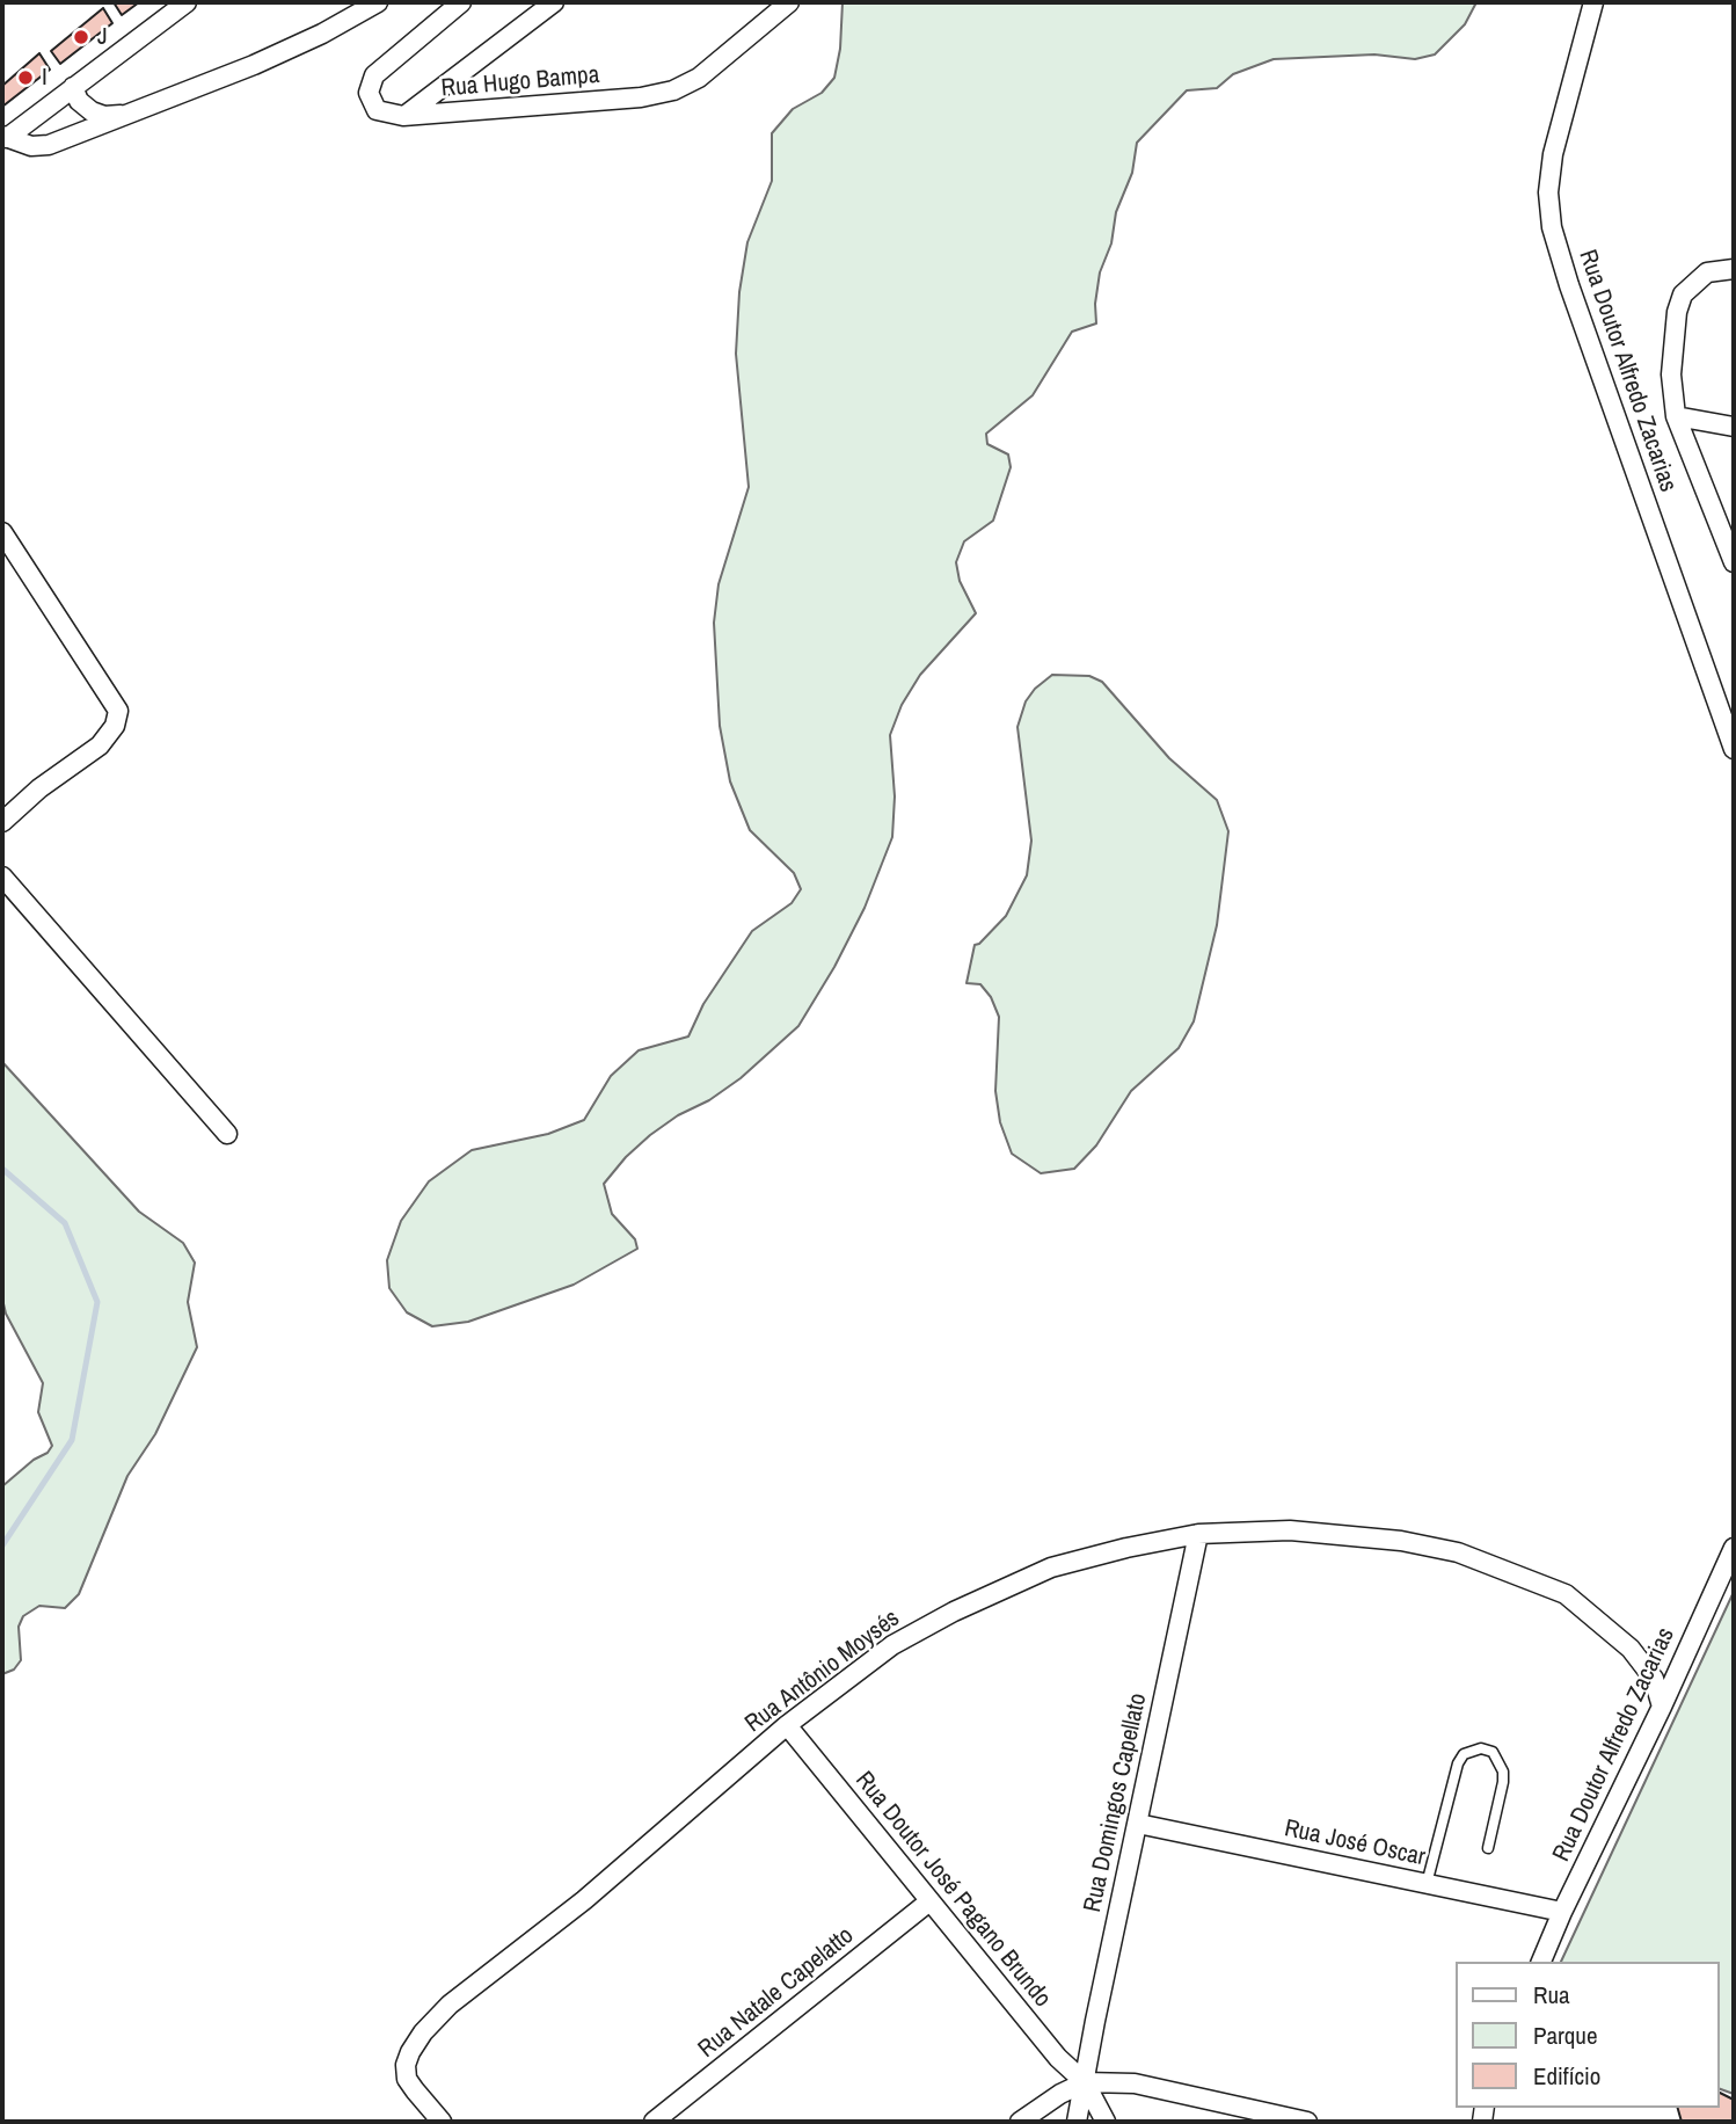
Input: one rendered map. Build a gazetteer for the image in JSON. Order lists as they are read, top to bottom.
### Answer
{
  "streets": {
    "street": [
      "Rua Hugo Bampa",
      "Rua Doutor Alfredo Zacarias",
      "Rua Antônio Moysés",
      "Rua Domingos Capellato",
      "Rua José Oscar",
      "Rua Doutor José Pagano Brundo",
      "Rua Natale Capelatto"
    ]
  },
  "crossings": [
    ["Rua Doutor Alfredo Zacarias", "Rua Antônio Moysés"],
    ["Rua Doutor Alfredo Zacarias", "Rua José Oscar"],
    ["Rua Antônio Moysés", "Rua Domingos Capellato"],
    ["Rua Antônio Moysés", "Rua Doutor José Pagano Brundo"],
    ["Rua Domingos Capellato", "Rua José Oscar"],
    ["Rua Domingos Capellato", "Rua Doutor José Pagano Brundo"],
    ["Rua Doutor José Pagano Brundo", "Rua Natale Capelatto"]
  ],
  "places": ["J", "I"],
  "legend": ["Rua", "Parque", "Edifício"]
}
